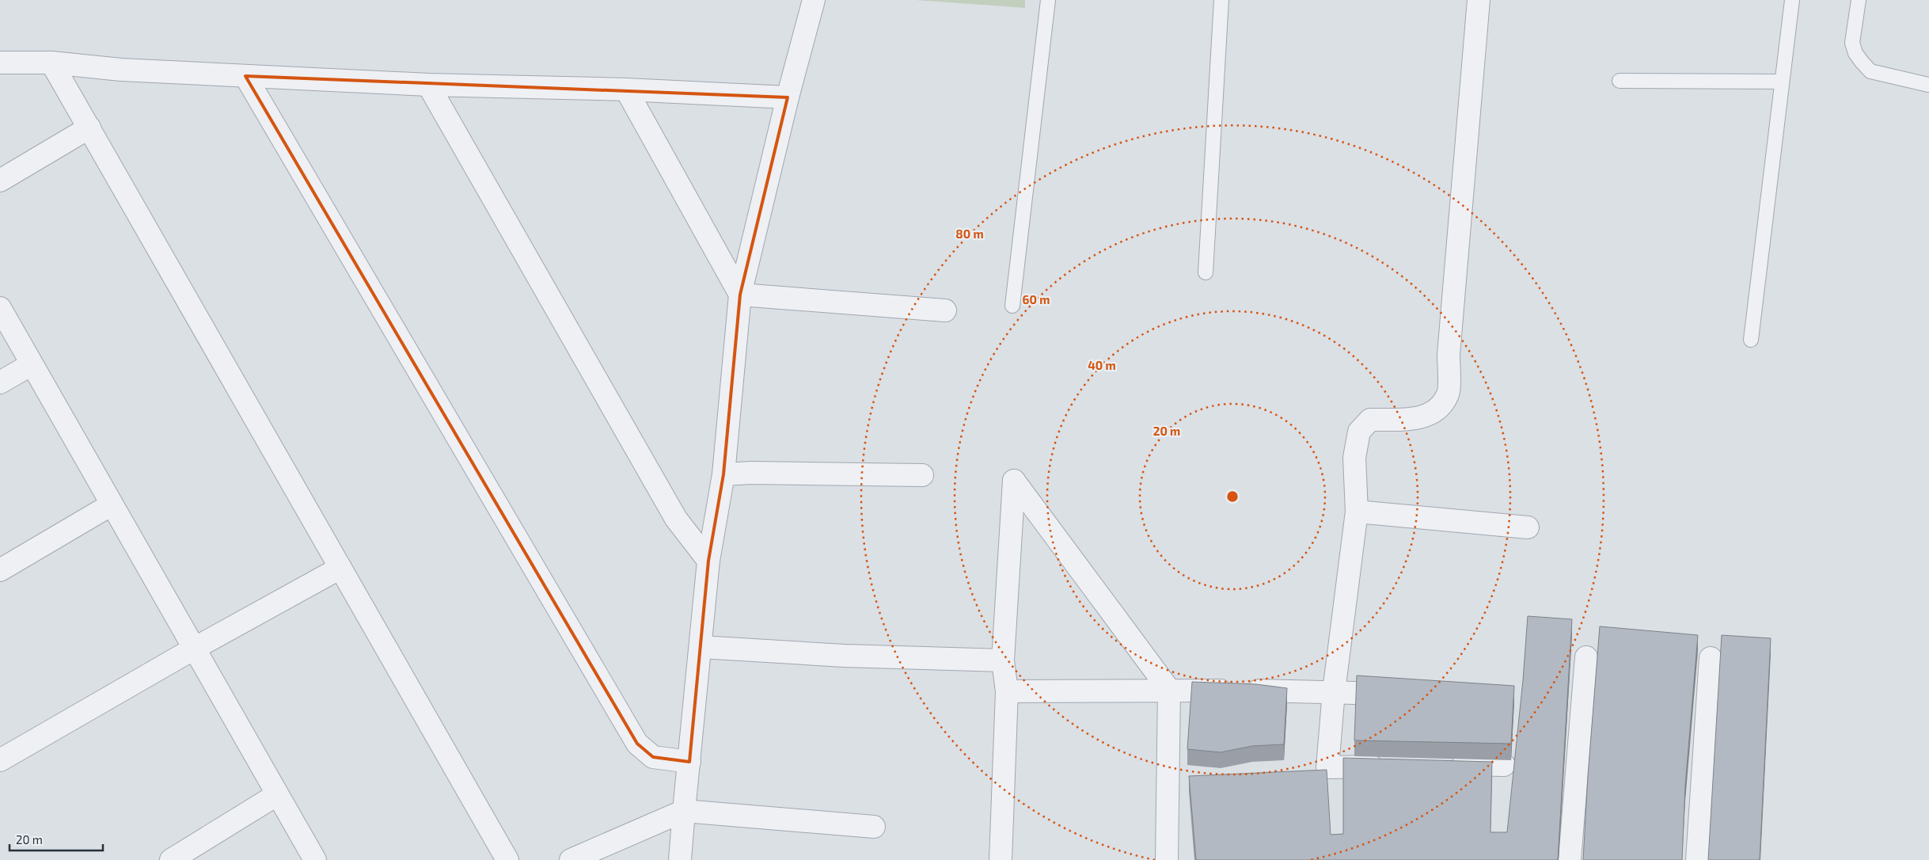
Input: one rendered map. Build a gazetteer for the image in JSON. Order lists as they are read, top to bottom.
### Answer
{
  "scale_bar": "20 m",
  "rings": [
    "80 m",
    "60 m",
    "40 m",
    "20 m"
  ]
}
